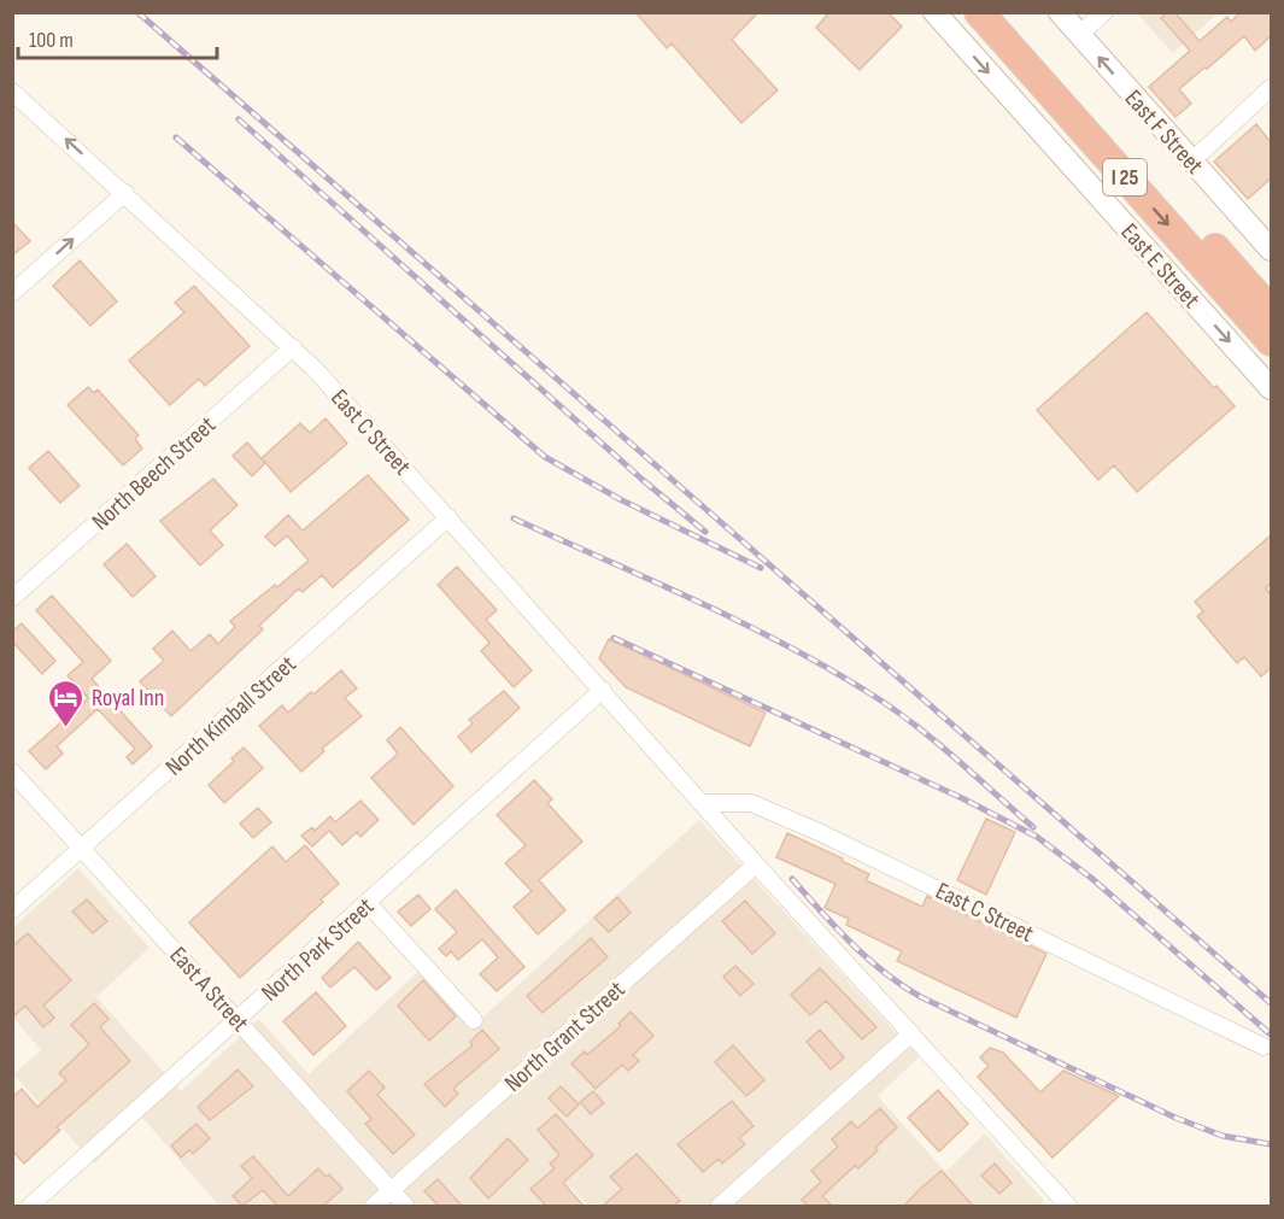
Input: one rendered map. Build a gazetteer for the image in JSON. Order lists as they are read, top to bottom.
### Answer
{
  "streets": {
    "highway": ["I 25"],
    "main road": ["East F Street", "East E Street"],
    "street": [
      "East C Street",
      "North Beech Street",
      "North Kimball Street",
      "North Park Street",
      "East A Street",
      "North Grant Street"
    ]
  },
  "crossings": [
    ["East C Street", "North Beech Street"],
    ["East C Street", "North Kimball Street"],
    ["East C Street", "North Park Street"],
    ["East C Street", "North Grant Street"],
    ["North Kimball Street", "East A Street"],
    ["North Park Street", "East A Street"],
    ["East A Street", "North Grant Street"]
  ],
  "one_way": ["East F Street", "East E Street"],
  "places": {
    "hotel": ["Royal Inn"]
  },
  "scale_bar": "100 m"
}
